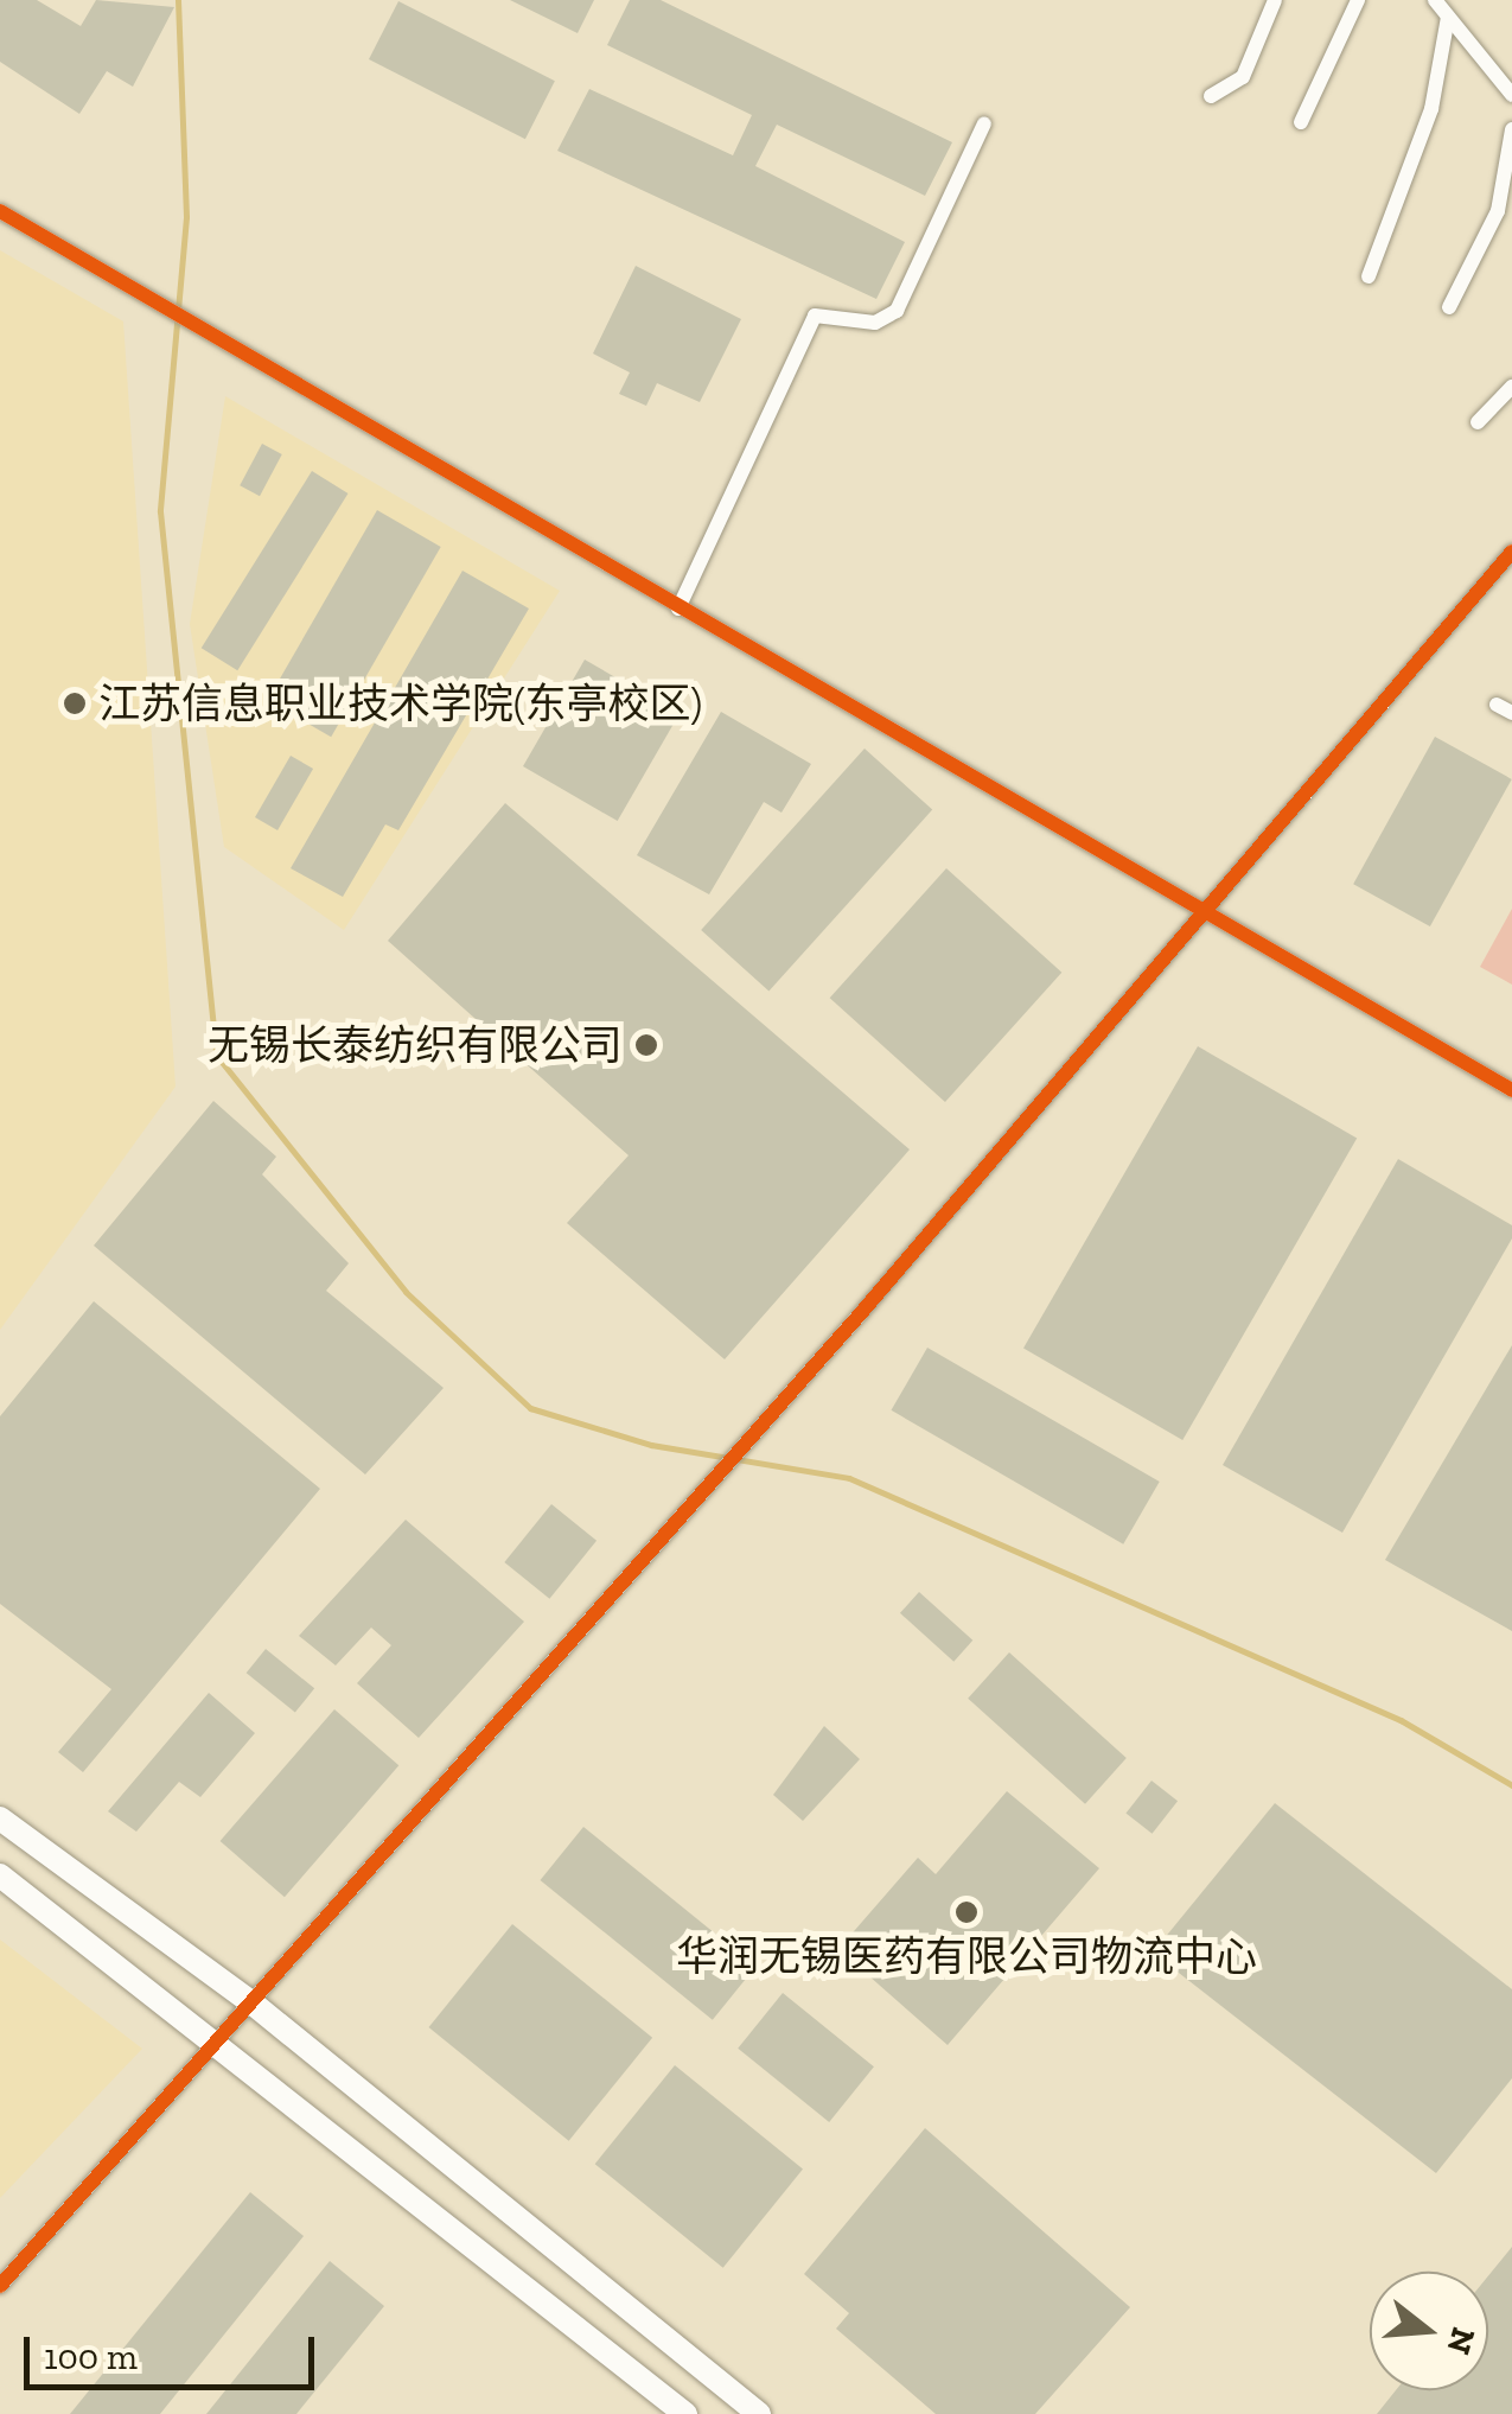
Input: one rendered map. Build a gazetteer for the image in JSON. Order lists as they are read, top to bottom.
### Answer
{
  "places": ["江苏信息职业技术学院(东亭校区)", "无锡长泰纺织有限公司", "华润无锡医药有限公司物流中心"],
  "scale_bar": "100 m",
  "north": "right"
}
